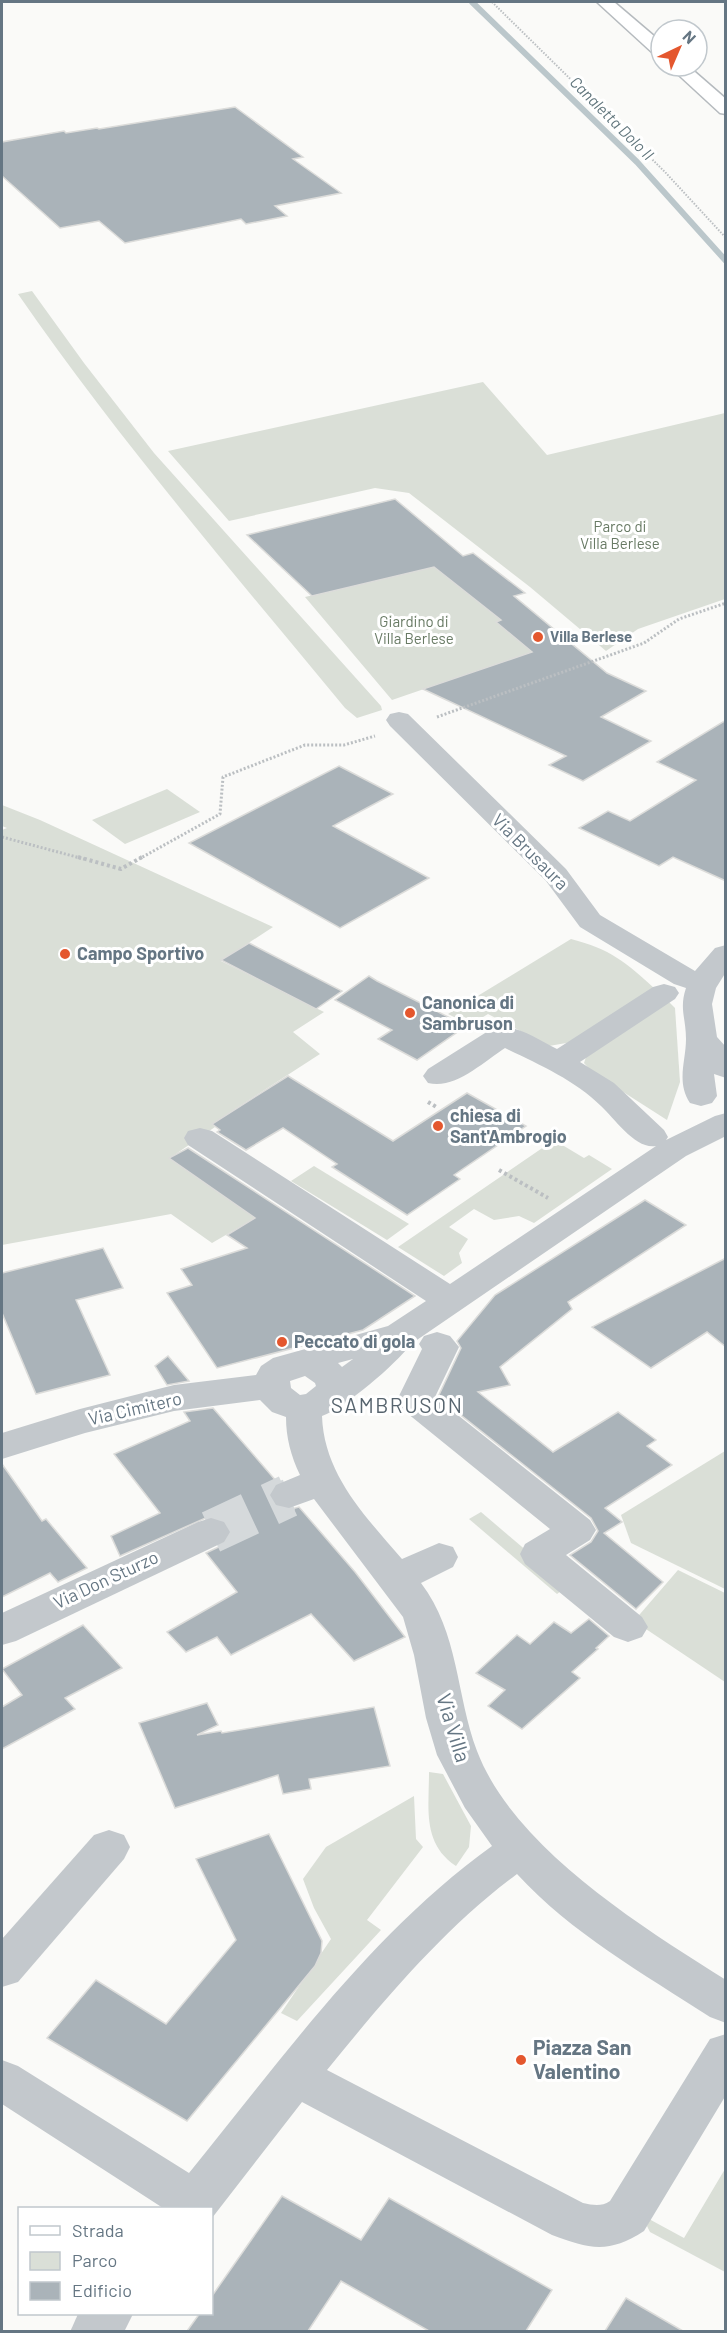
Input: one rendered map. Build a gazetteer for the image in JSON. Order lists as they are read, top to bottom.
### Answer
{
  "streets": {
    "street": [
      "Via Brusaura",
      "Via Cimitero",
      "Via Don Sturzo",
      "Via Villa"
    ]
  },
  "crossings": [
    ["Via Cimitero", "Via Villa"]
  ],
  "districts": ["SAMBRUSON"],
  "water": ["Canaletta Dolo II"],
  "parks": ["Parco di Villa Berlese", "Giardino di Villa Berlese"],
  "places": [
    "Villa Berlese",
    "Campo Sportivo",
    "Canonica di Sambruson",
    "chiesa di Sant'Ambrogio",
    "Peccato di gola",
    "Piazza San Valentino"
  ],
  "legend": ["Strada", "Parco", "Edificio"],
  "north": "top right"
}
